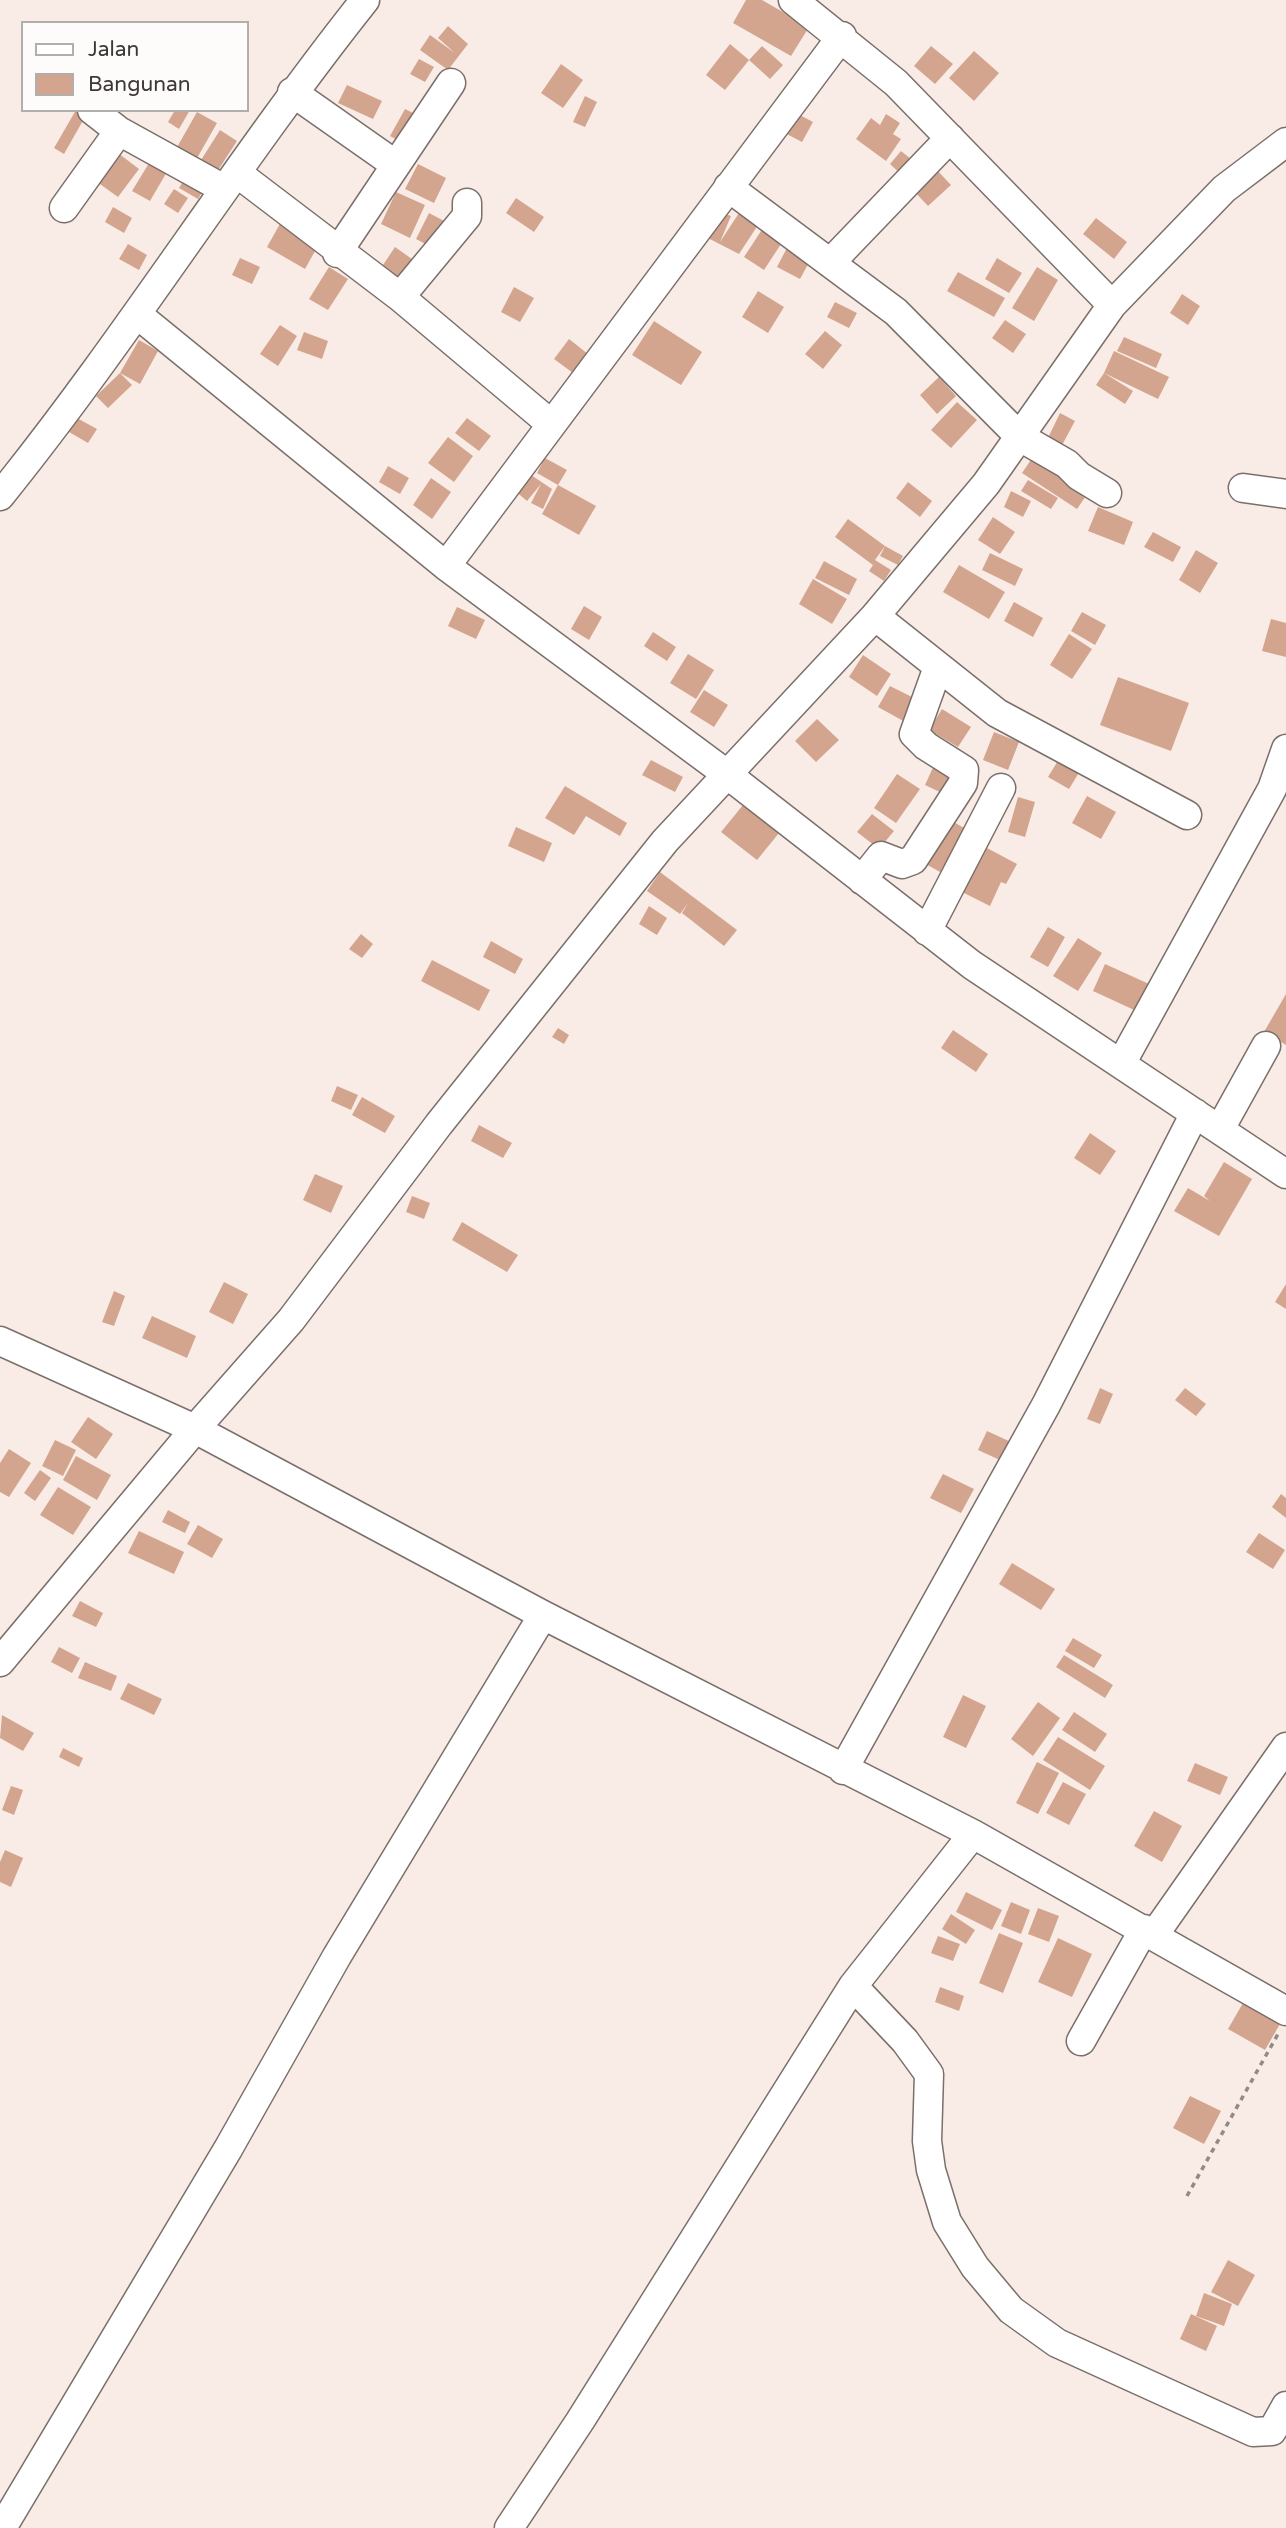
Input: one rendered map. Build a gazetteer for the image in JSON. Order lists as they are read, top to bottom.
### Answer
{
  "legend": ["Jalan", "Bangunan"]
}
